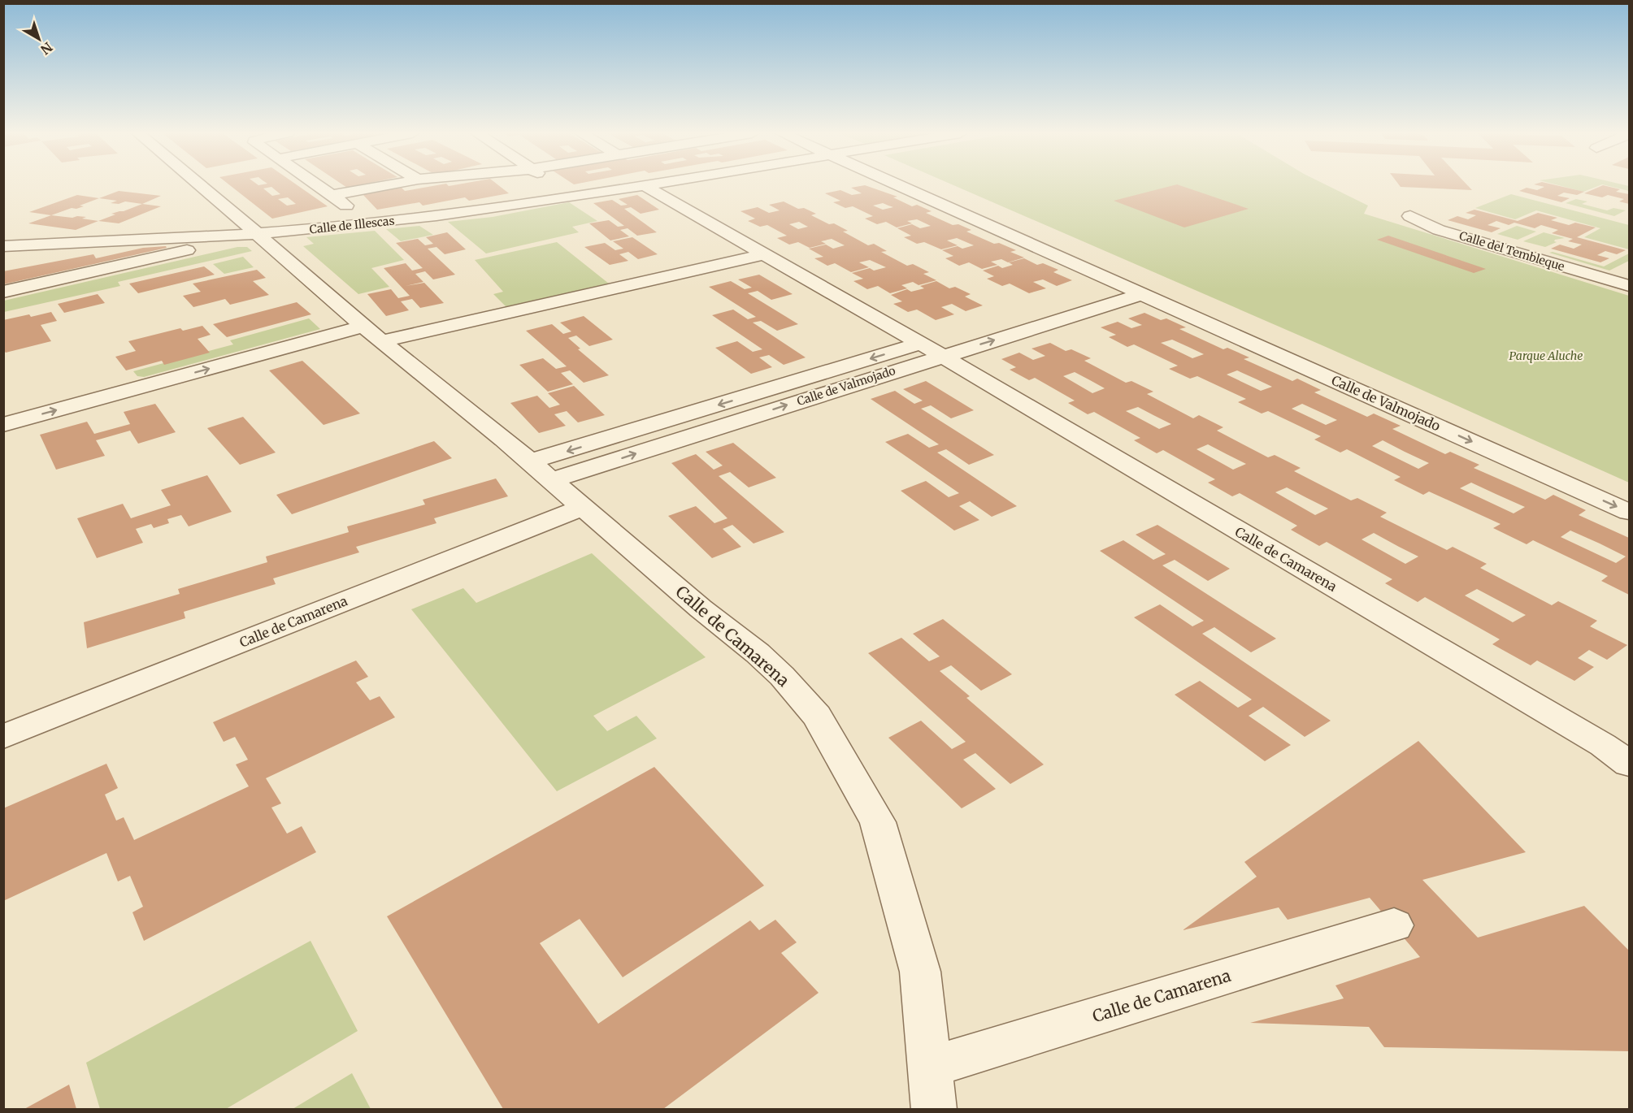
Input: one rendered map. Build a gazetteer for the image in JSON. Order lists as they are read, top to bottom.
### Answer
{
  "streets": {
    "street": [
      "Calle de Illescas",
      "Calle del Tembleque",
      "Calle de Valmojado",
      "Calle de Camarena"
    ]
  },
  "crossings": [
    ["Calle de Illescas", "Calle de Camarena"],
    ["Calle de Valmojado", "Calle de Camarena"]
  ],
  "parks": ["Parque Aluche"],
  "north": "bottom right"
}
